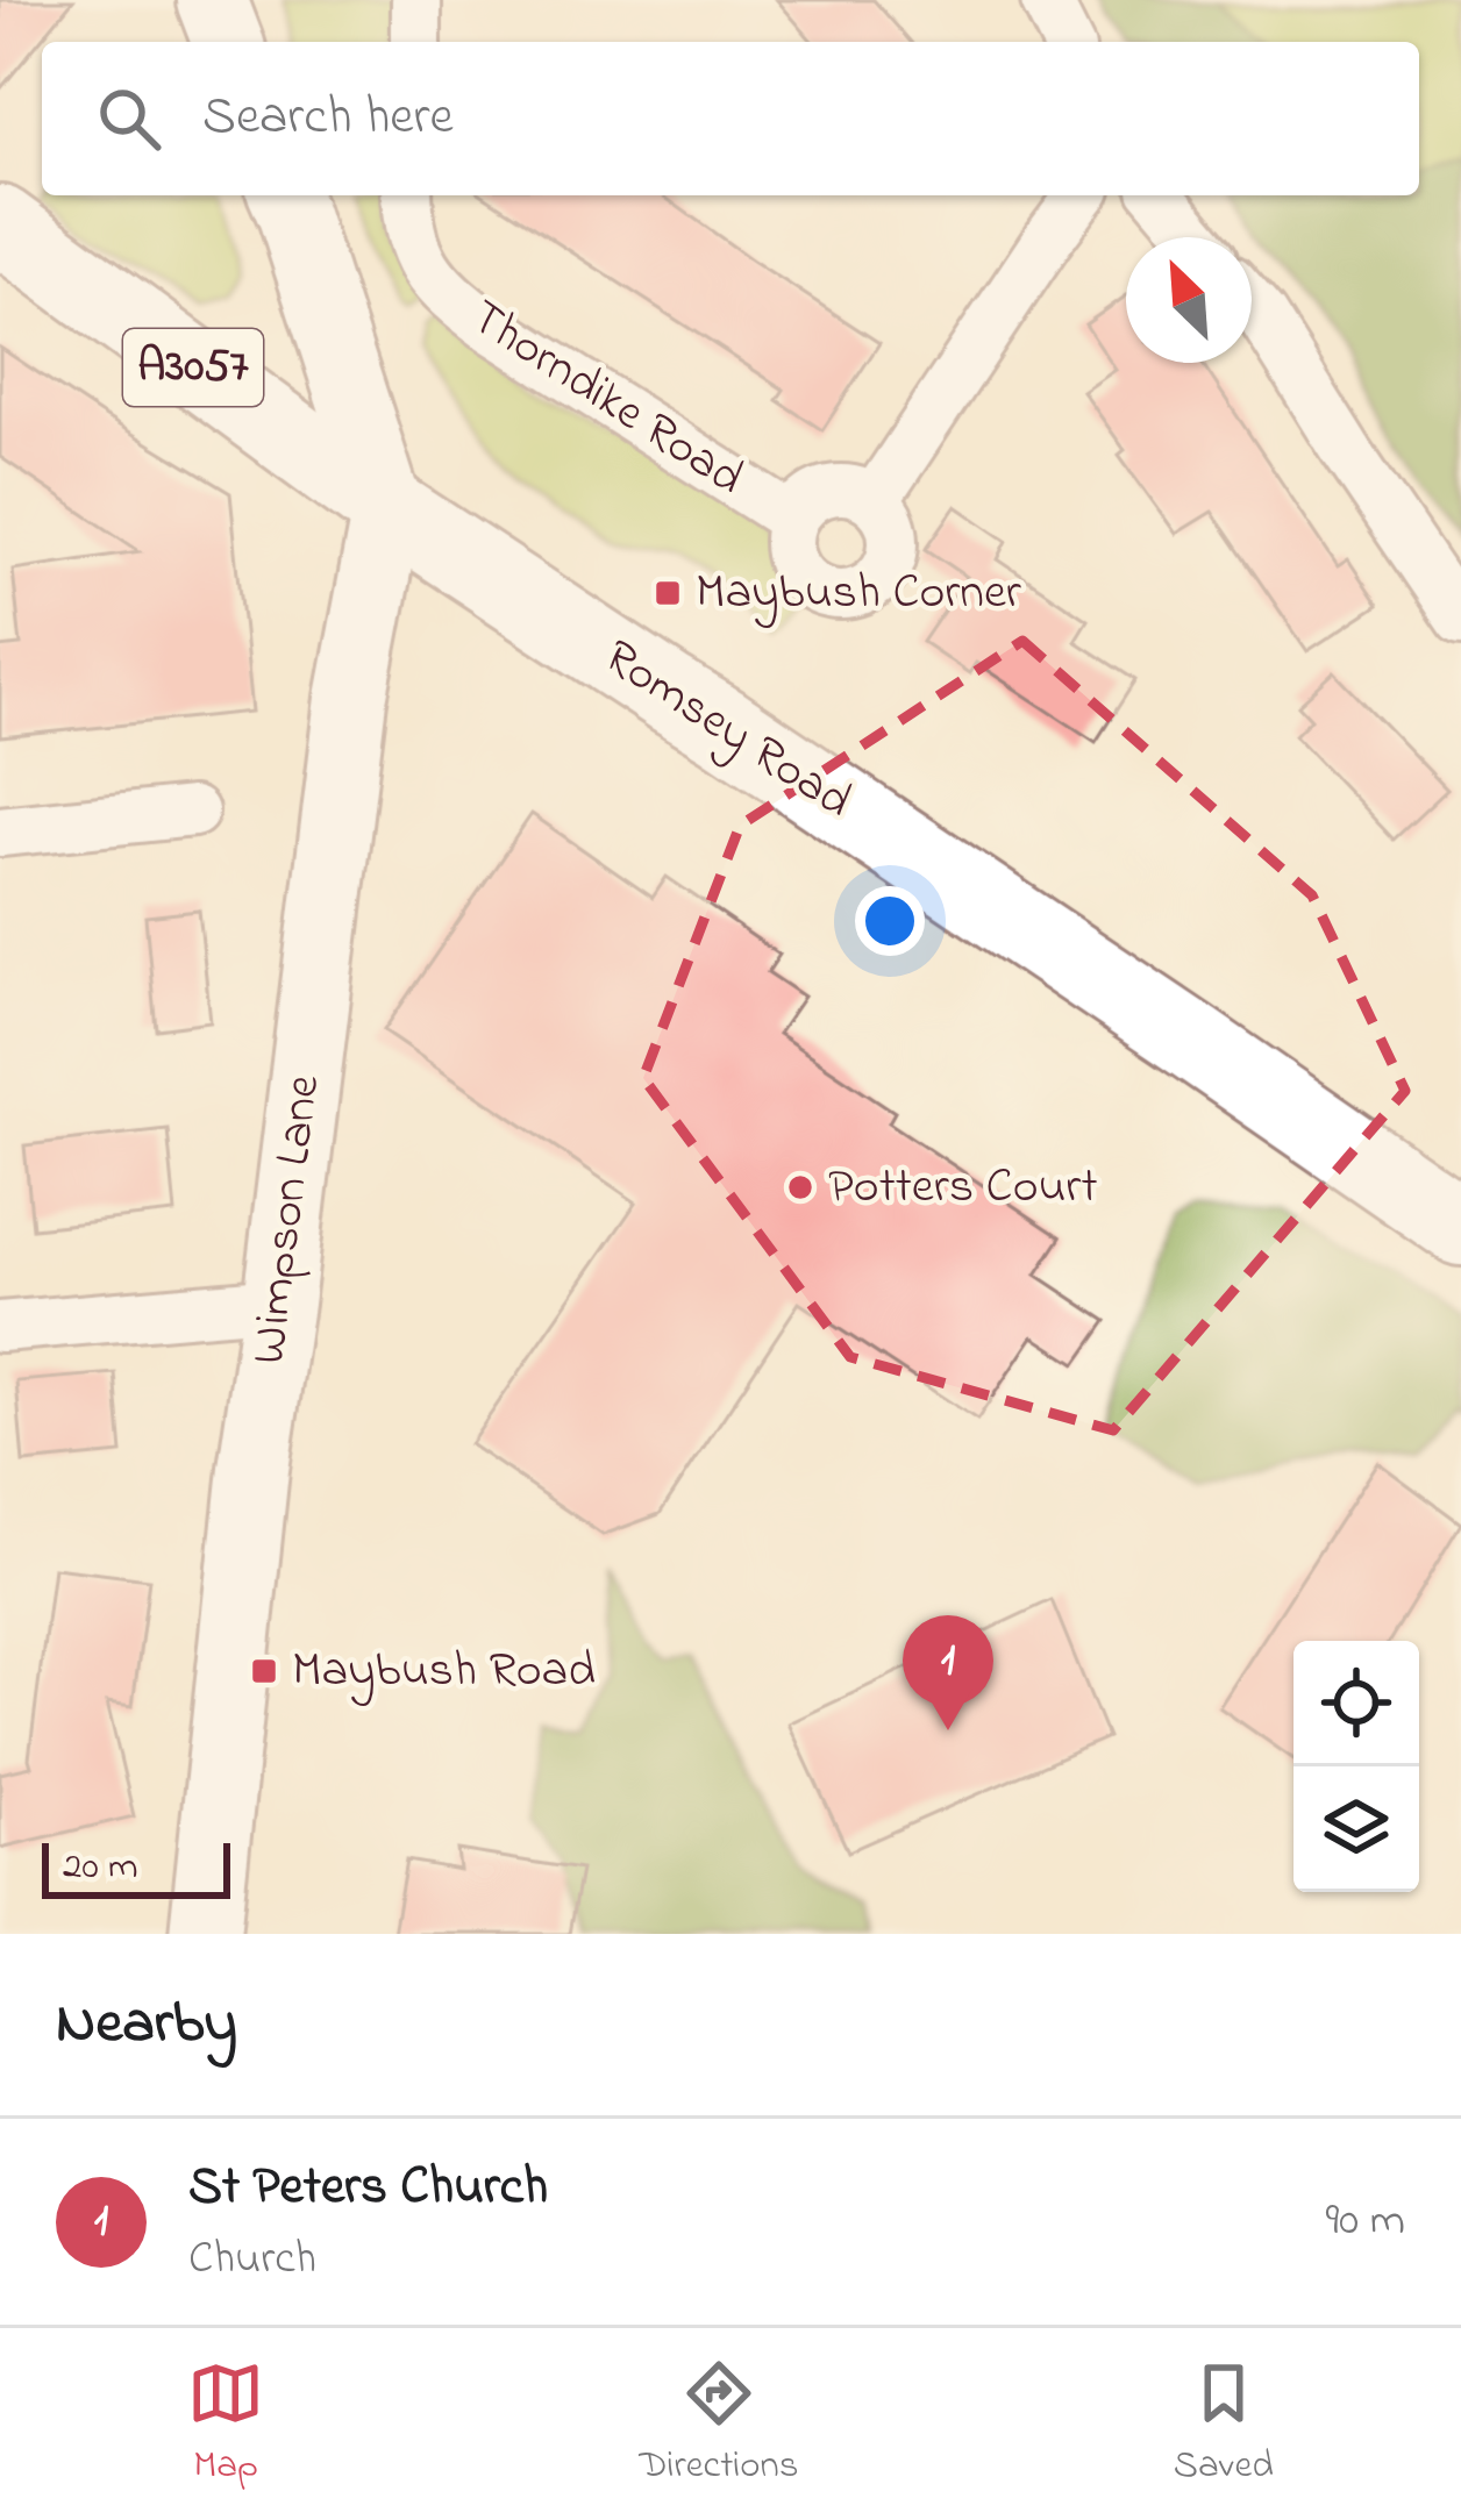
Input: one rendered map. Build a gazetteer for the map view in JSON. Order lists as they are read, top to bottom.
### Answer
{
  "streets": {
    "main road": ["A3057", "Romsey Road"],
    "street": ["Thorndike Road", "Wimpson Lane"]
  },
  "crossings": [
    ["Romsey Road", "Wimpson Lane"]
  ],
  "places": {
    "transit": ["Maybush Corner", "Maybush Road"],
    "other": ["Potters Court"]
  },
  "scale_bar": "20 m",
  "north": "top left",
  "page": {
    "search": "Search here",
    "pins": "1",
    "scale": "20 m",
    "heading": "Nearby",
    "list": [
      {
        "mark": "1",
        "name": "St Peters Church",
        "note": "Church",
        "value": "90 m"
      }
    ],
    "nav": ["Map", "Directions", "Saved"]
  }
}
